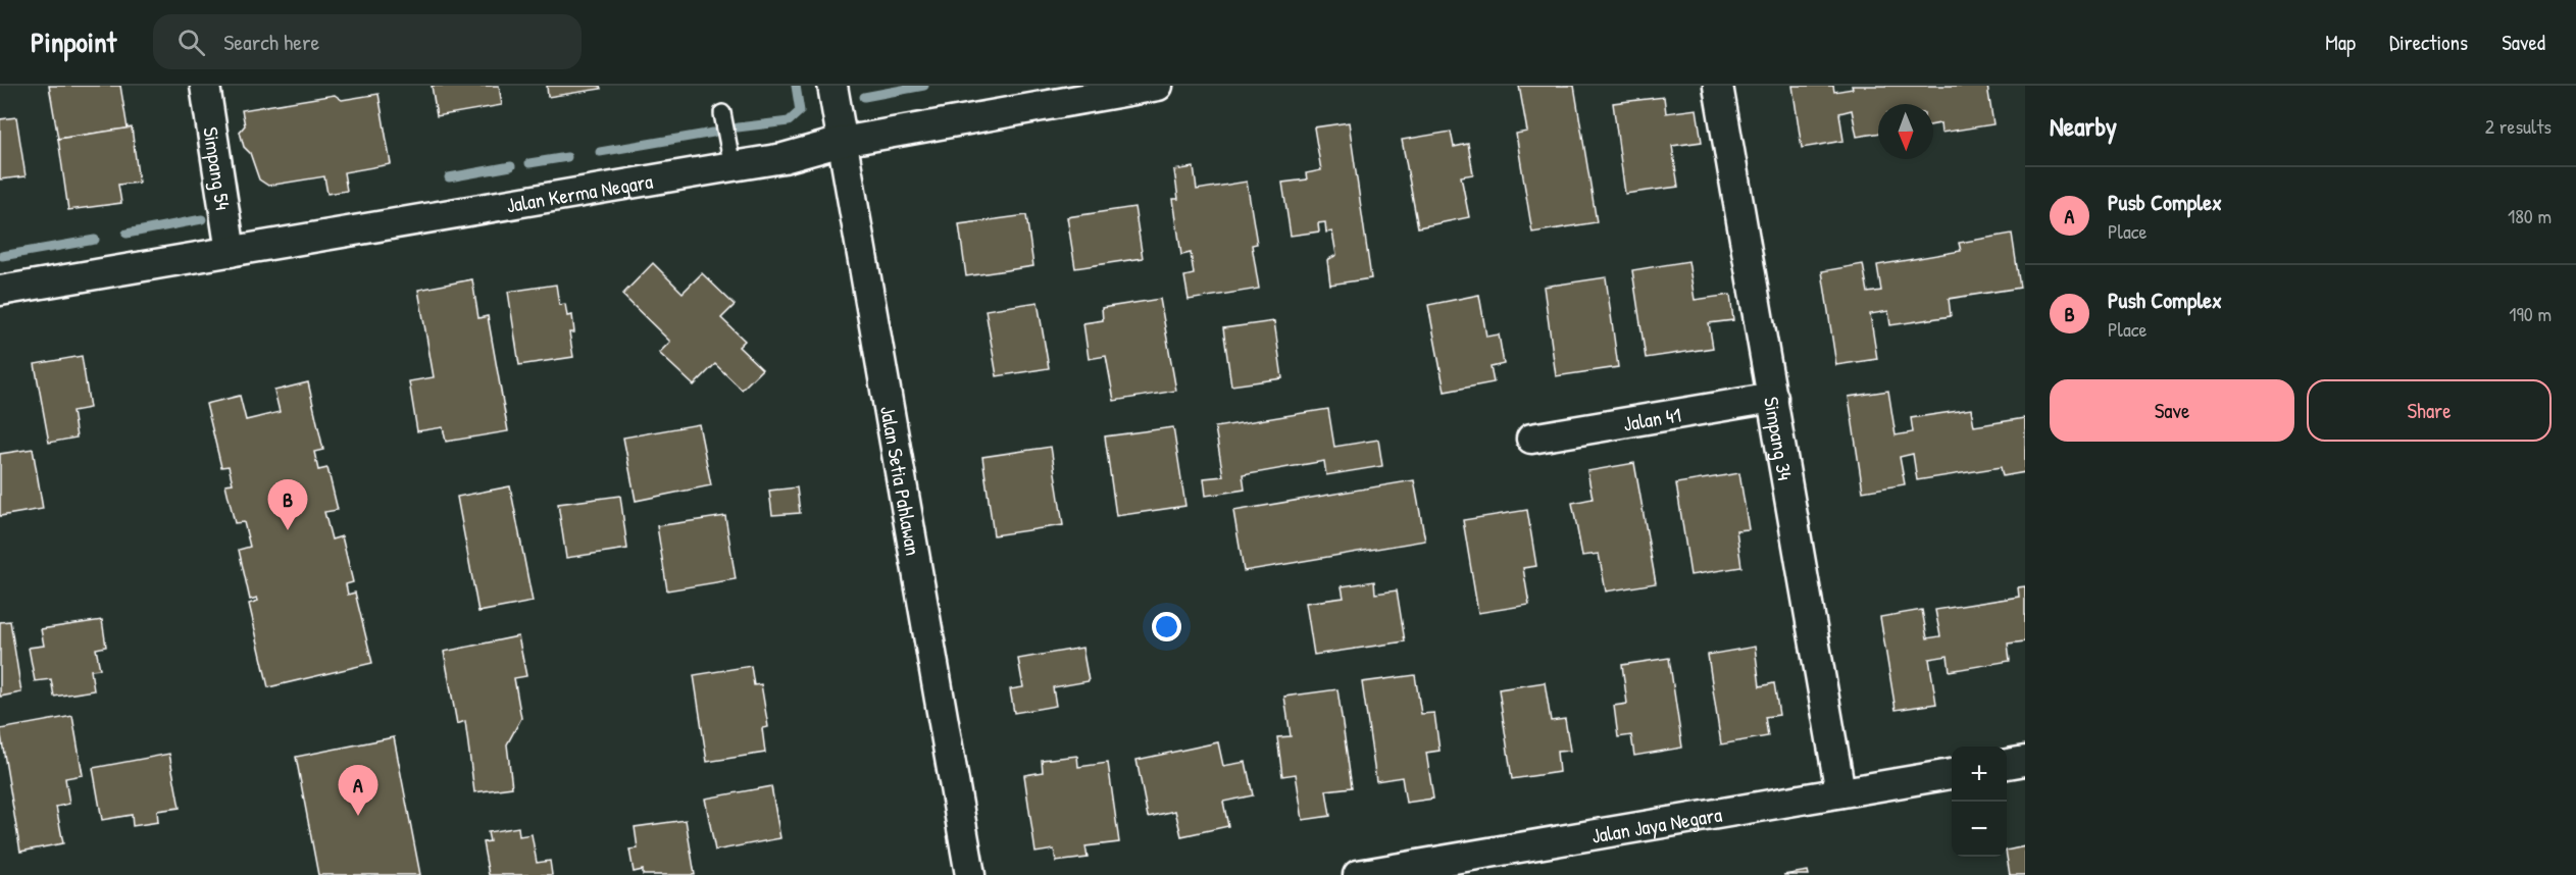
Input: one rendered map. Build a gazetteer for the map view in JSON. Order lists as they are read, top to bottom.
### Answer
{
  "streets": {
    "street": [
      "Simpang 54",
      "Jalan Kerma Negara",
      "Jalan 41",
      "Simpang 34",
      "Jalan Setia Pahlawan",
      "Jalan Jaya Negara"
    ]
  },
  "crossings": [
    ["Simpang 54", "Jalan Kerma Negara"],
    ["Jalan Kerma Negara", "Jalan Setia Pahlawan"],
    ["Jalan 41", "Simpang 34"],
    ["Simpang 34", "Jalan Jaya Negara"]
  ],
  "north": "bottom",
  "page": {
    "header": "Pinpoint",
    "search": "Search here",
    "nav": ["Map", "Directions", "Saved"],
    "heading": ["Nearby", "2 results"],
    "list": [
      {
        "mark": "A",
        "name": "Pusb Complex",
        "note": "Place",
        "value": "180 m"
      },
      {
        "mark": "B",
        "name": "Push Complex",
        "note": "Place",
        "value": "190 m"
      }
    ],
    "buttons": ["Save", "Share"],
    "pins": ["B", "A"],
    "map_buttons": ["+", "−"]
  }
}
